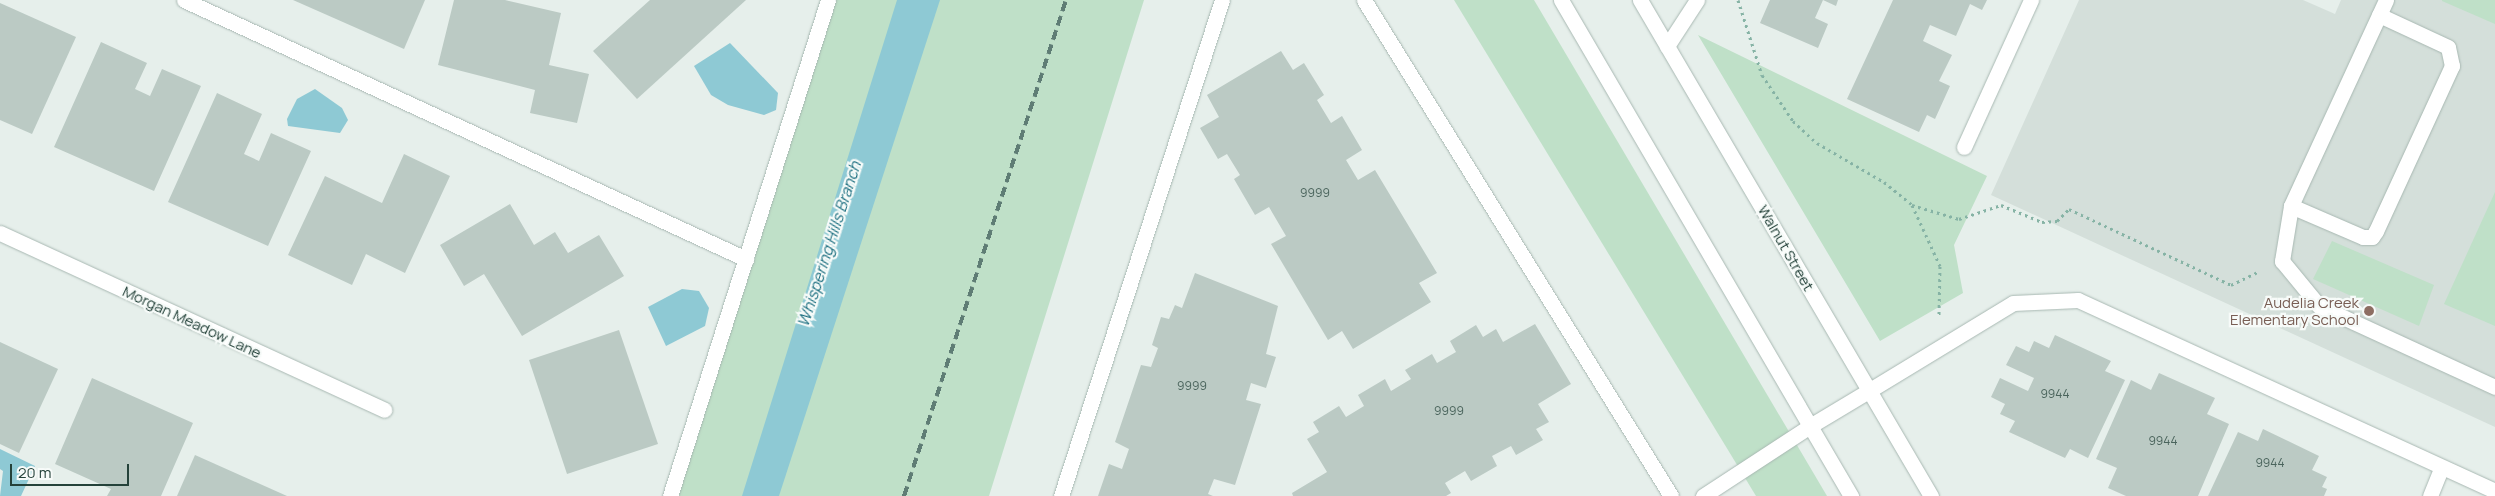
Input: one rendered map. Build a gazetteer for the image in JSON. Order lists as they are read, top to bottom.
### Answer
{
  "streets": {
    "main road": ["Walnut Street", "Morgan Meadow Lane"]
  },
  "water": ["Whispering Hills Branch"],
  "places": ["Audelia Creek Elementary School"],
  "house_numbers": [
    "9999",
    "9999",
    "9944",
    "9999",
    "9944",
    "9944"
  ],
  "scale_bar": "20 m"
}
